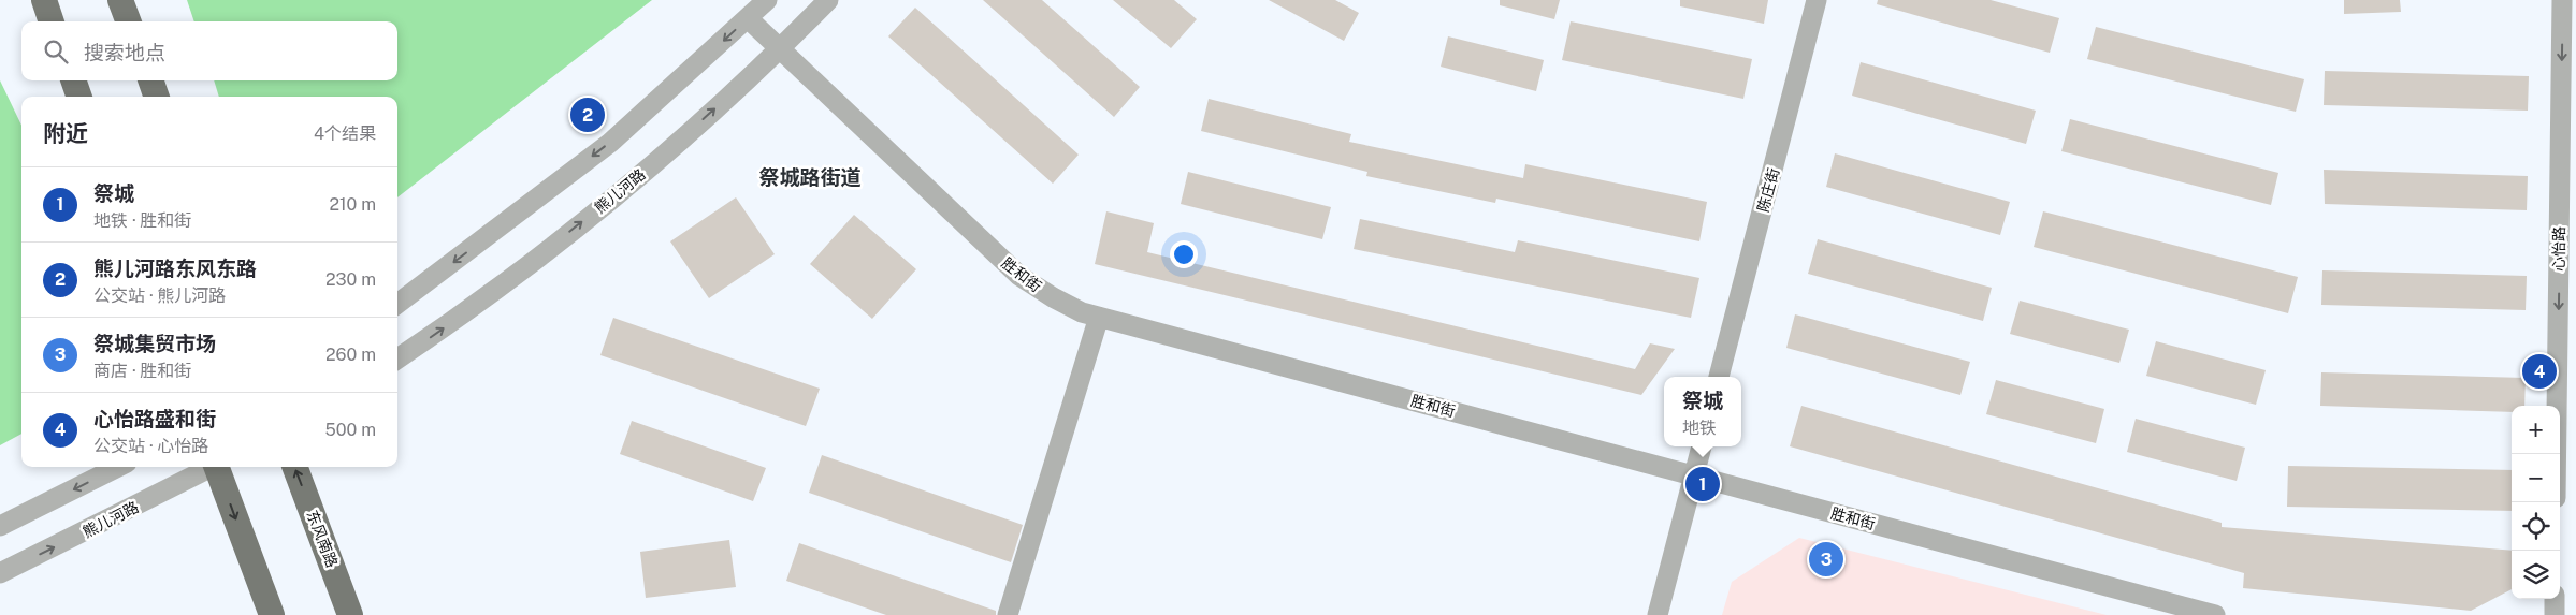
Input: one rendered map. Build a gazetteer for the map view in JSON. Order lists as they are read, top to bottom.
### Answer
{
  "streets": {
    "main road": ["东风南路"],
    "street": [
      "陈庄街",
      "熊儿河路",
      "心怡路",
      "胜和街"
    ]
  },
  "crossings": [
    ["熊儿河路", "胜和街"]
  ],
  "one_way": ["心怡路"],
  "districts": ["祭城路街道"],
  "page": {
    "search": "搜索地点",
    "pins": [
      "2",
      "4",
      "1",
      "3"
    ],
    "heading": ["附近", "4个结果"],
    "list": [
      {
        "mark": "1",
        "name": "祭城",
        "note": "地铁 · 胜和街",
        "value": "210 m"
      },
      {
        "mark": "2",
        "name": "熊儿河路东风东路",
        "note": "公交站 · 熊儿河路",
        "value": "230 m"
      },
      {
        "mark": "3",
        "name": "祭城集贸市场",
        "note": "商店 · 胜和街",
        "value": "260 m"
      },
      {
        "mark": "4",
        "name": "心怡路盛和街",
        "note": "公交站 · 心怡路",
        "value": "500 m"
      }
    ],
    "popup": ["祭城", "地铁"],
    "map_buttons": ["+", "−"]
  }
}
